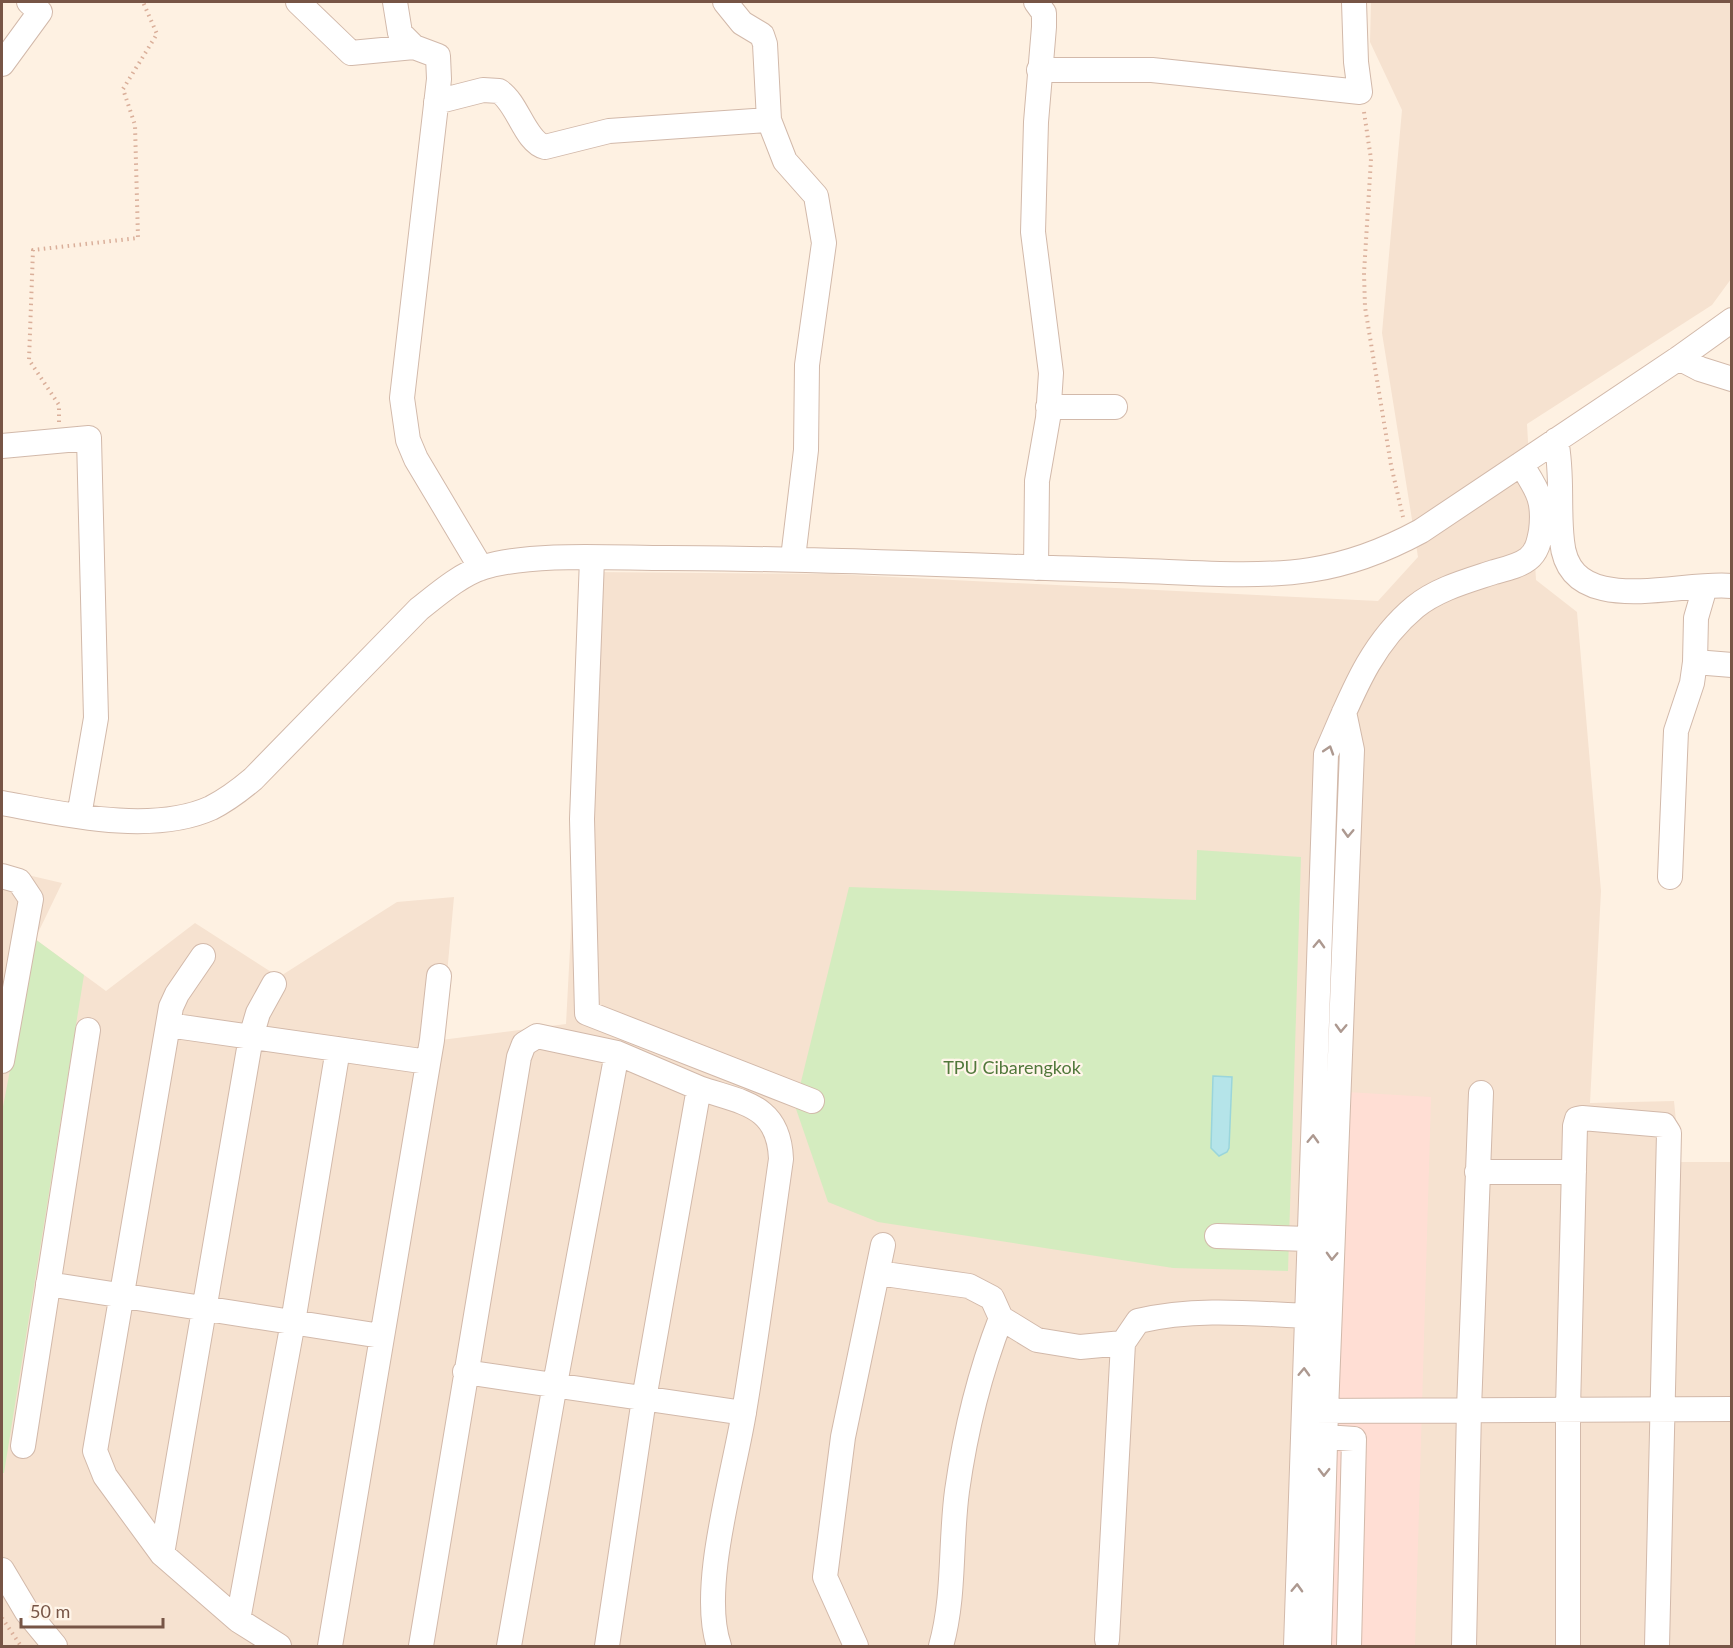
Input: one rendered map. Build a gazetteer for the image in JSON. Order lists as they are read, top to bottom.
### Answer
{
  "parks": ["TPU Cibarengkok"],
  "scale_bar": "50 m"
}
